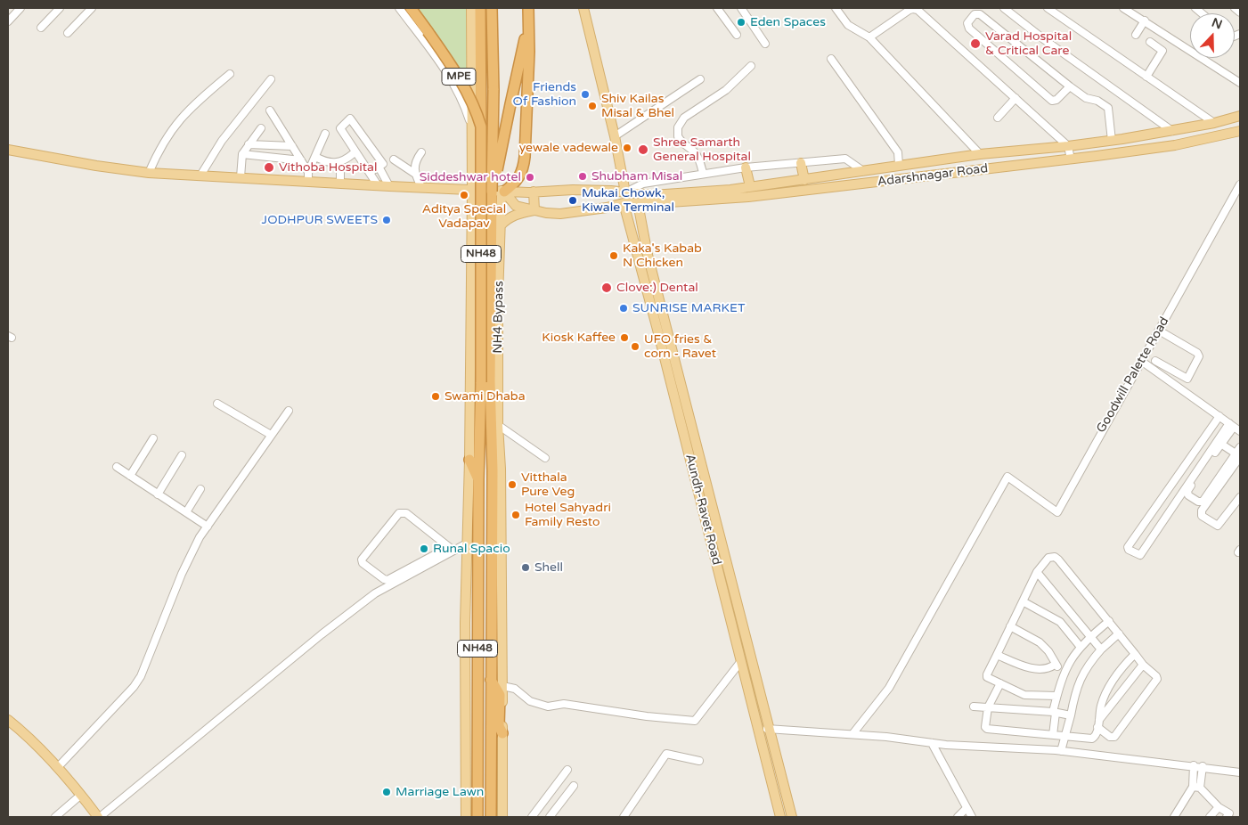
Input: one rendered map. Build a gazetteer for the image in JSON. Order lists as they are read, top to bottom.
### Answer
{
  "streets": {
    "highway": ["MPE", "NH48"],
    "main road": ["Adarshnagar Road", "NH4 Bypass", "Aundh-Ravet Road"],
    "street": ["Goodwill Palette Road"]
  },
  "crossings": [
    ["MPE", "NH48"],
    ["Adarshnagar Road", "NH48"],
    ["Adarshnagar Road", "NH4 Bypass"],
    ["Adarshnagar Road", "Aundh-Ravet Road"],
    ["NH48", "NH4 Bypass"]
  ],
  "places": [
    "Eden Spaces",
    "Varad Hospital & Critical Care",
    "Friends Of Fashion",
    "Shiv Kailas Misal & Bhel",
    "yewale vadewale",
    "Shree Samarth General Hospital",
    "Vithoba Hospital",
    "Shubham Misal",
    "Siddeshwar hotel",
    "Aditya Special Vadapav",
    "Mukai Chowk, Kiwale Terminal",
    "JODHPUR SWEETS",
    "Kaka's Kabab N Chicken",
    "Clove:) Dental",
    "SUNRISE MARKET",
    "Kiosk Kaffee",
    "UFO fries & corn - Ravet",
    "Swami Dhaba",
    "Vitthala Pure Veg",
    "Hotel Sahyadri Family Resto",
    "Runal Spacio",
    "Shell",
    "Marriage Lawn"
  ],
  "north": "top"
}
